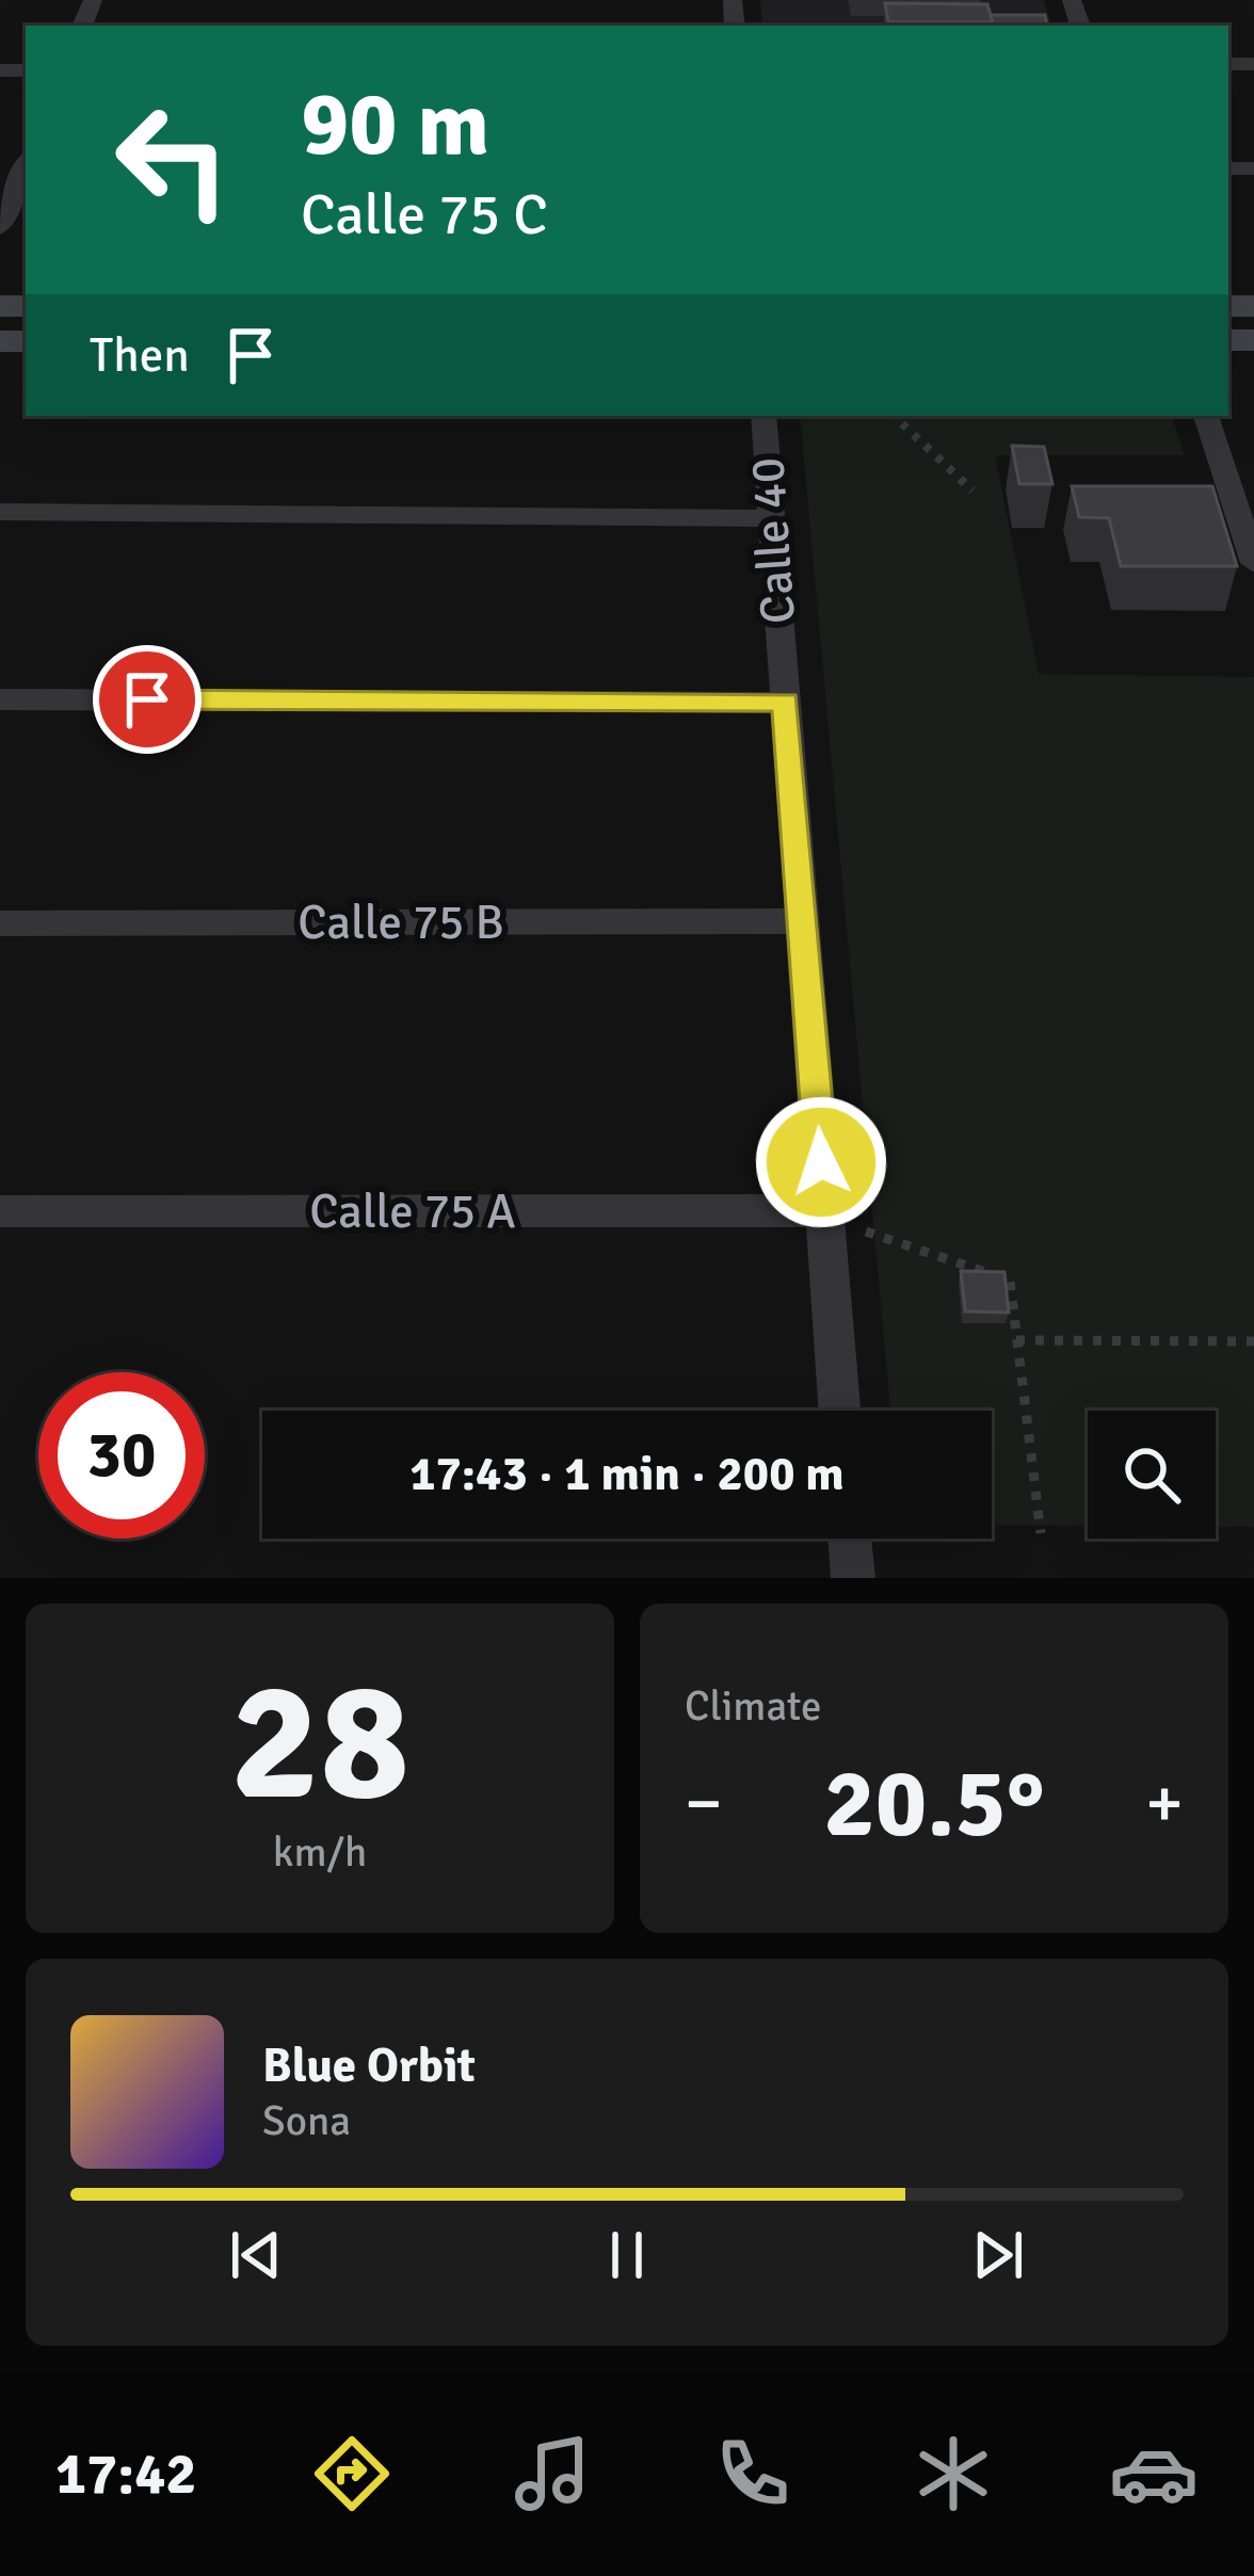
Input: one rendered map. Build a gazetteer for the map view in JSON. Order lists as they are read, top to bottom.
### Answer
{
  "streets": {
    "street": ["Calle 40", "Calle 75 B", "Calle 75 A"]
  },
  "crossings": [
    ["Calle 40", "Calle 75 B"],
    ["Calle 40", "Calle 75 A"]
  ],
  "page": {
    "turn": ["90 m", "Calle 75 C"],
    "then": "Then",
    "limit": "30",
    "trip": "17:43 · 1 min · 200 m",
    "tile": [
      ["28", "km/h"],
      "Climate"
    ],
    "heat": ["−", "20.5°", "+"],
    "song": ["Blue Orbit", "Sona"],
    "tabs": "17:42"
  }
}
